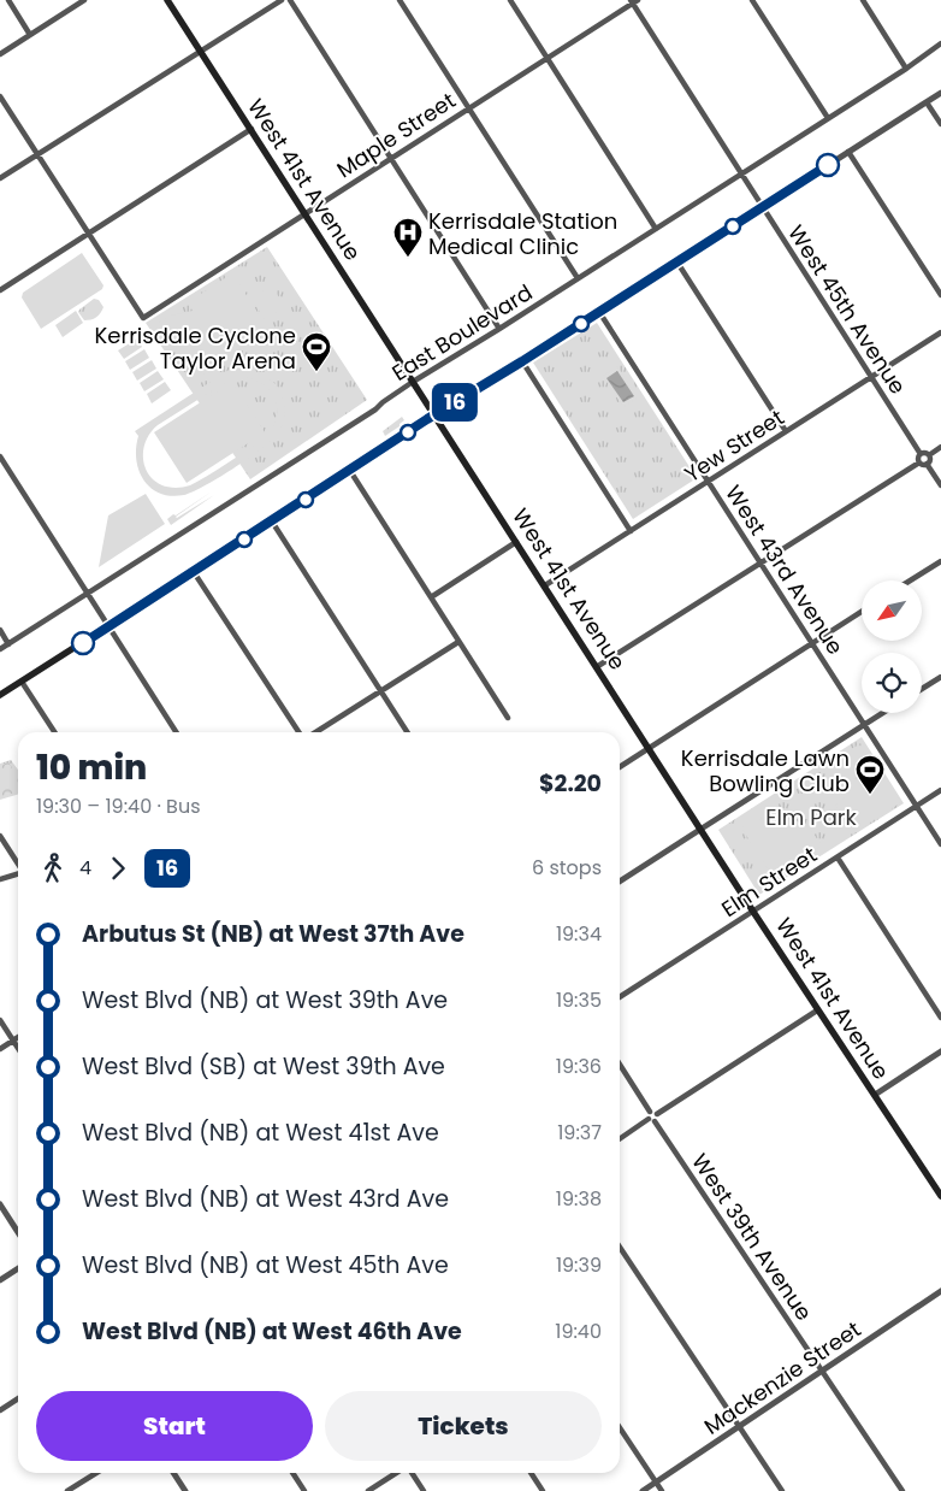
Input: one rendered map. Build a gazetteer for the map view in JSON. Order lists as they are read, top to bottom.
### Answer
{
  "streets": {
    "main road": ["West 41st Avenue"],
    "street": [
      "Maple Street",
      "West 45th Avenue",
      "East Boulevard",
      "Yew Street",
      "West 43rd Avenue",
      "Elm Street",
      "West 39th Avenue",
      "Mackenzie Street"
    ]
  },
  "crossings": [
    ["Maple Street", "West 41st Avenue"],
    ["Maple Street", "West 45th Avenue"],
    ["West 41st Avenue", "East Boulevard"],
    ["West 41st Avenue", "Yew Street"],
    ["West 41st Avenue", "Elm Street"],
    ["West 45th Avenue", "East Boulevard"],
    ["West 45th Avenue", "Yew Street"],
    ["Yew Street", "West 43rd Avenue"],
    ["West 43rd Avenue", "Elm Street"],
    ["West 39th Avenue", "Mackenzie Street"]
  ],
  "parks": ["Elm Park"],
  "places": {
    "hospital": ["Kerrisdale Station Medical Clinic"],
    "sports": ["Kerrisdale Cyclone Taylor Arena", "Kerrisdale Lawn Bowling Club"]
  },
  "lines": ["bus line 16"],
  "north": "bottom left",
  "page": {
    "on_map": "16",
    "heading": ["10 min", "19:30 – 19:40 · Bus", "$2.20"],
    "legs": ["4", "16", "6 stops"],
    "list": [
      {
        "name": "Arbutus St (NB) at West 37th Ave",
        "value": "19:34"
      },
      {
        "name": "West Blvd (NB) at West 39th Ave",
        "value": "19:35"
      },
      {
        "name": "West Blvd (SB) at West 39th Ave",
        "value": "19:36"
      },
      {
        "name": "West Blvd (NB) at West 41st Ave",
        "value": "19:37"
      },
      {
        "name": "West Blvd (NB) at West 43rd Ave",
        "value": "19:38"
      },
      {
        "name": "West Blvd (NB) at West 45th Ave",
        "value": "19:39"
      },
      {
        "name": "West Blvd (NB) at West 46th Ave",
        "value": "19:40"
      }
    ],
    "buttons": ["Start", "Tickets"]
  }
}
